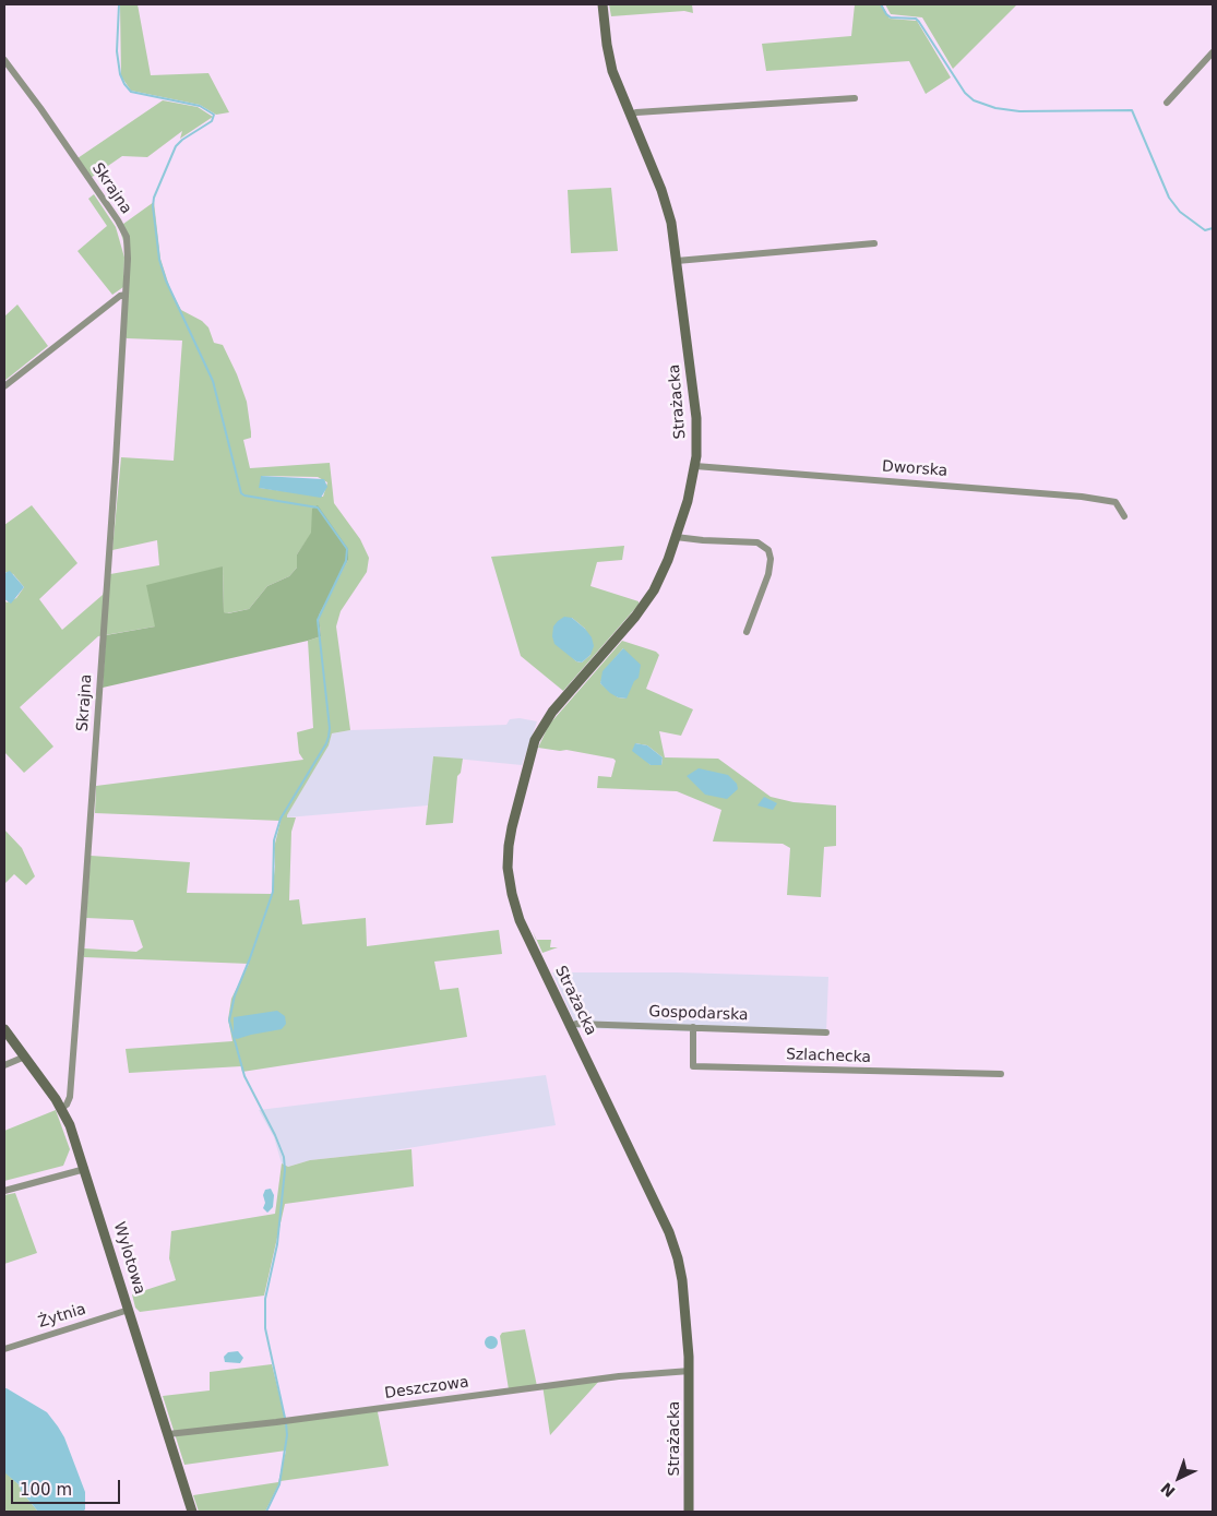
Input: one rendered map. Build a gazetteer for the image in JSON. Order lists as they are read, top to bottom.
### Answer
{
  "streets": {
    "street": [
      "Skrajna",
      "Strażacka",
      "Dworska",
      "Gospodarska",
      "Szlachecka",
      "Wylotowa",
      "Żytnia",
      "Deszczowa"
    ]
  },
  "crossings": [
    ["Skrajna", "Wylotowa"],
    ["Strażacka", "Dworska"],
    ["Strażacka", "Gospodarska"],
    ["Strażacka", "Deszczowa"],
    ["Gospodarska", "Szlachecka"],
    ["Wylotowa", "Żytnia"],
    ["Wylotowa", "Deszczowa"]
  ],
  "scale_bar": "100 m",
  "north": "bottom left"
}
